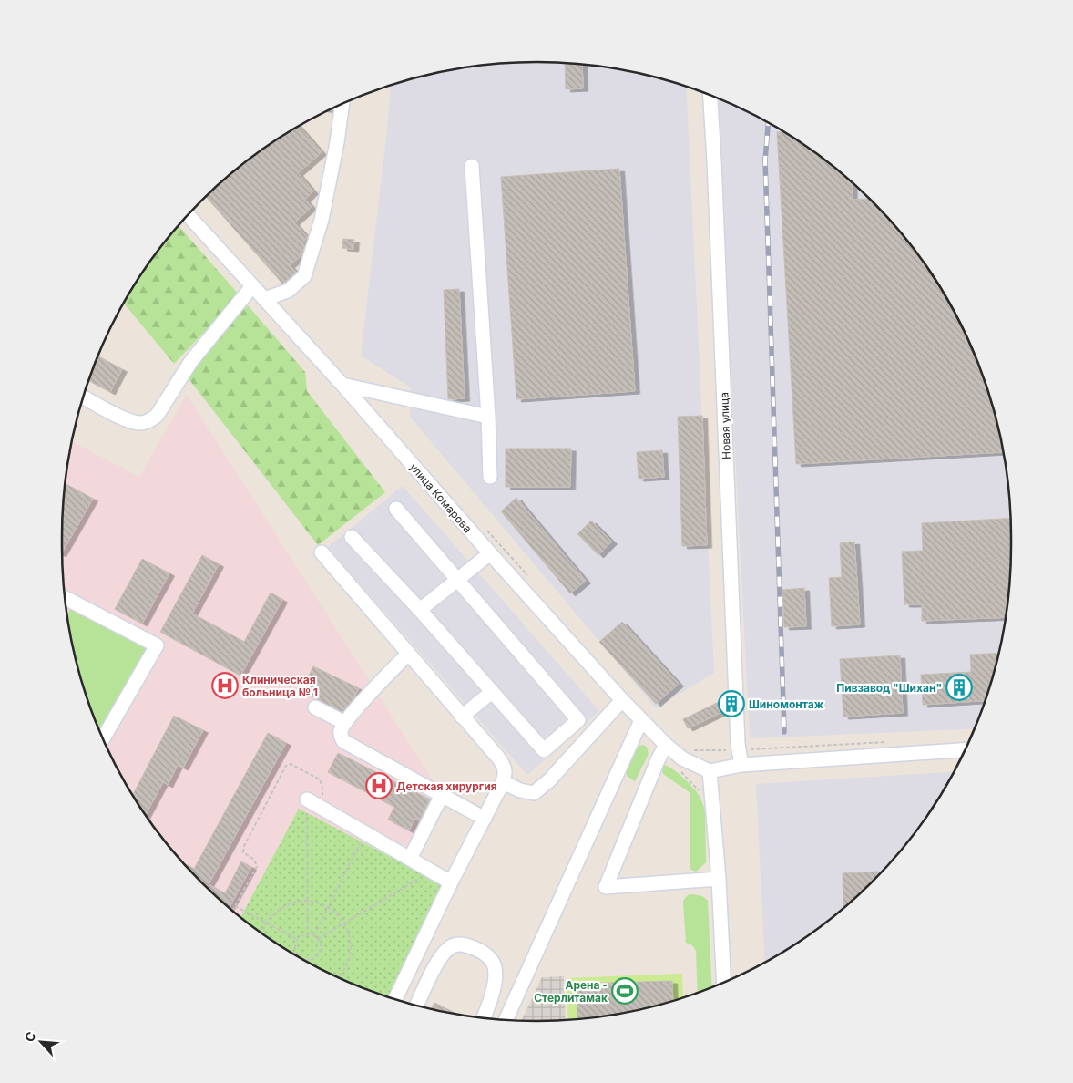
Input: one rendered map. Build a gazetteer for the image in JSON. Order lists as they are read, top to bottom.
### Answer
{
  "streets": {
    "street": ["Новая улица", "улица Комарова"]
  },
  "places": {
    "hospital": ["Клиническая больница № 1", "Детская хирургия"],
    "building": ["Пивзавод \"Шихан\"", "Шиномонтаж"],
    "sports": ["Арена - Стерлитамак"]
  },
  "north": "top left"
}
